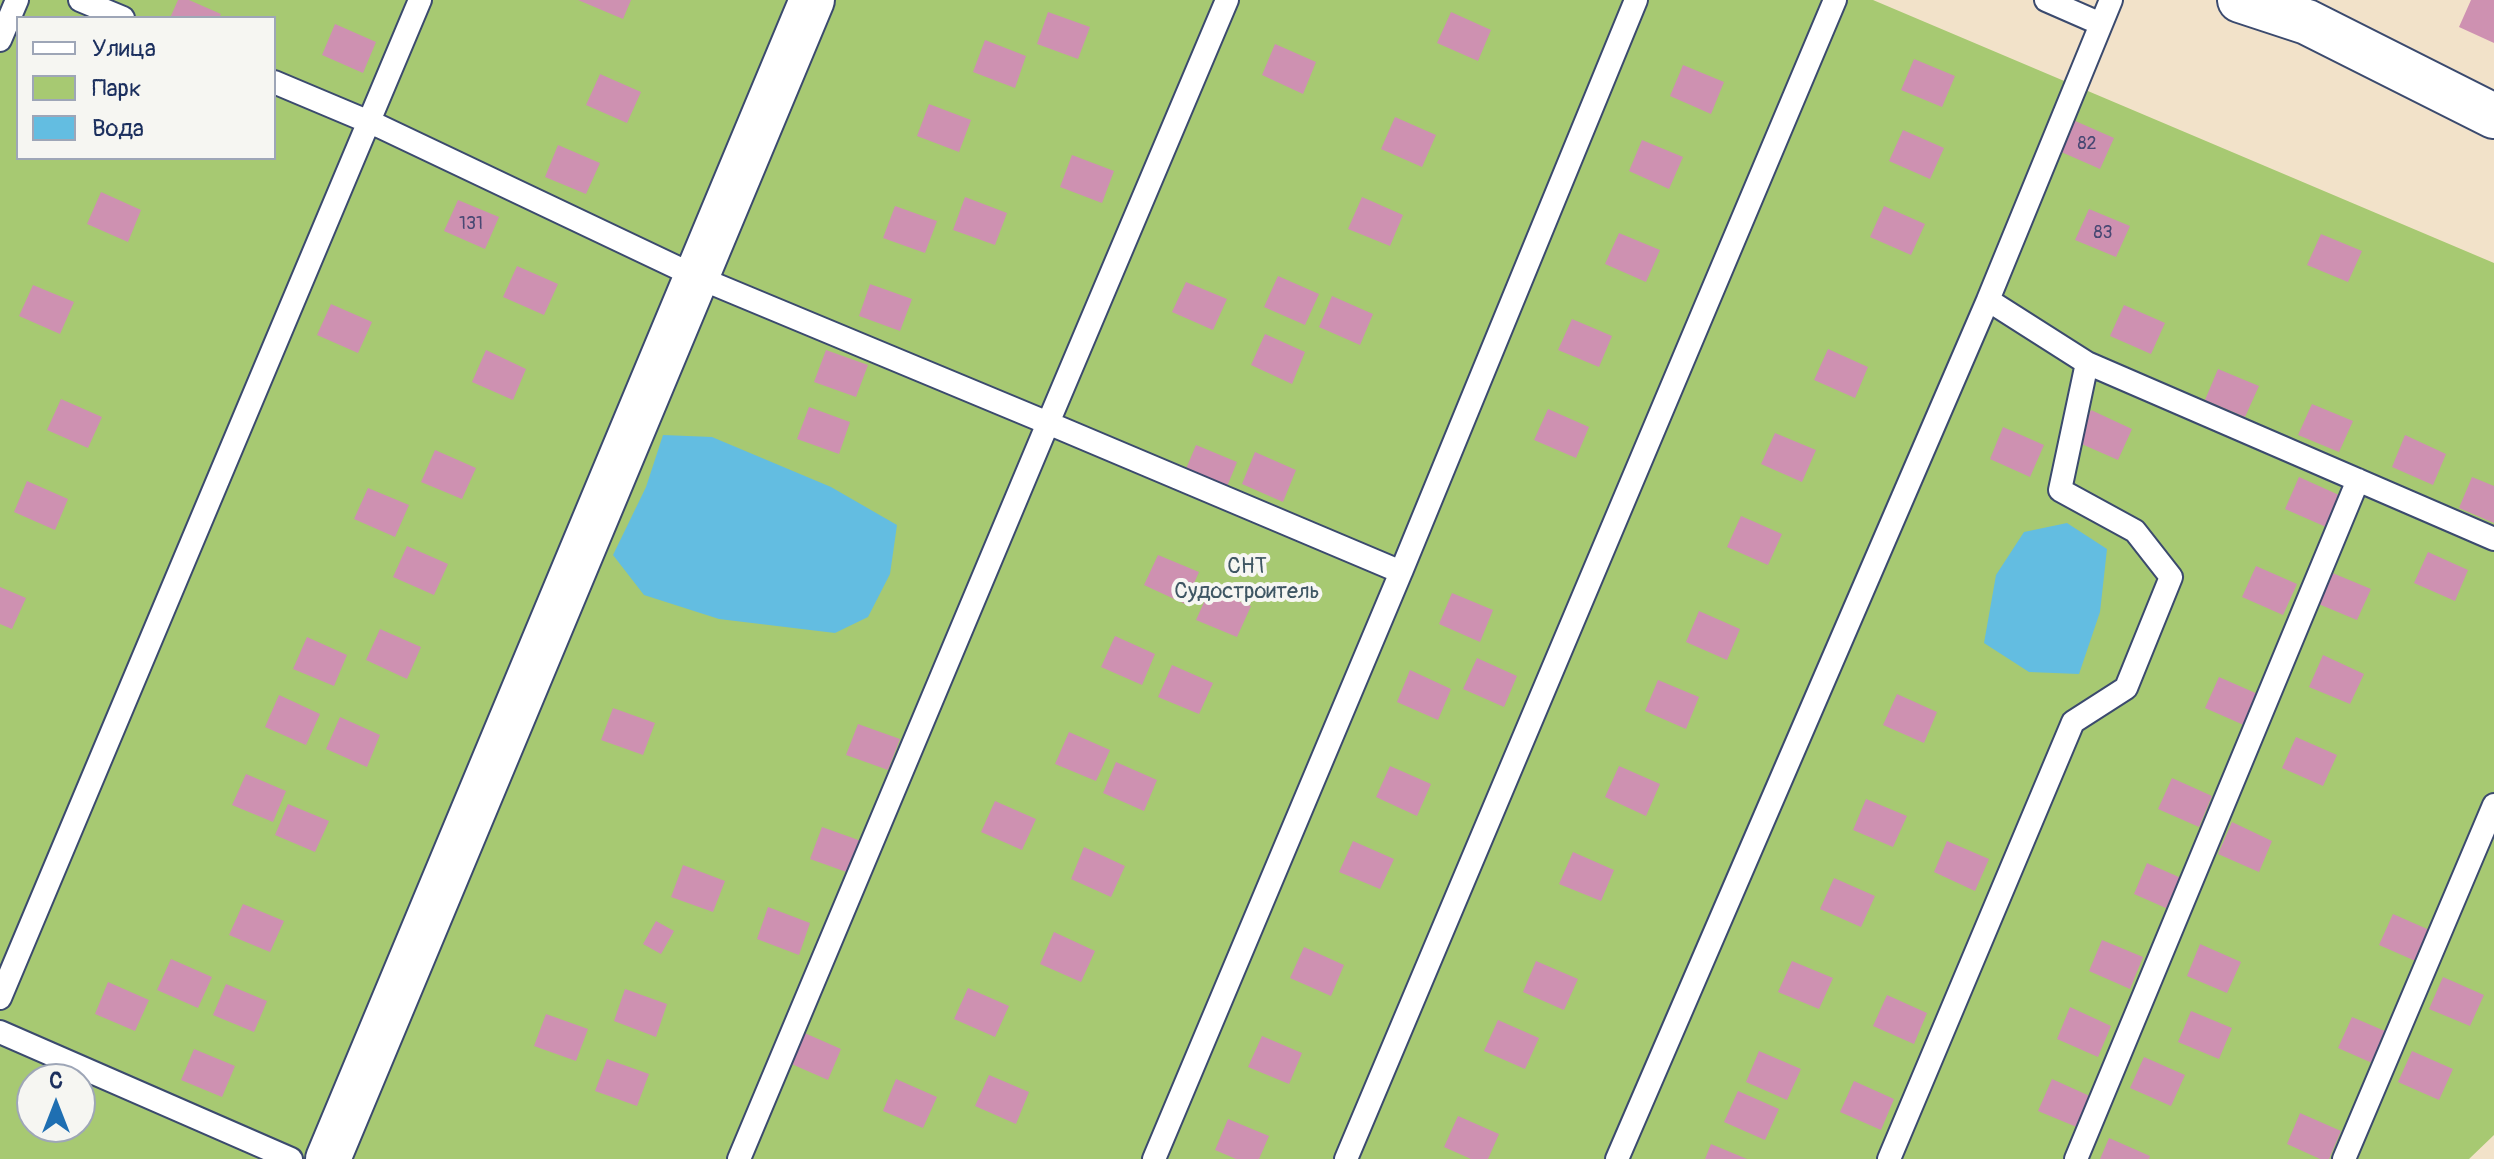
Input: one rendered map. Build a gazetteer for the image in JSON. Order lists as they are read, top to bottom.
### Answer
{
  "parks": ["СНТ Судостроитель"],
  "house_numbers": ["82", "131", "83"],
  "legend": ["Улица", "Парк", "Вода"],
  "north": "top"
}
